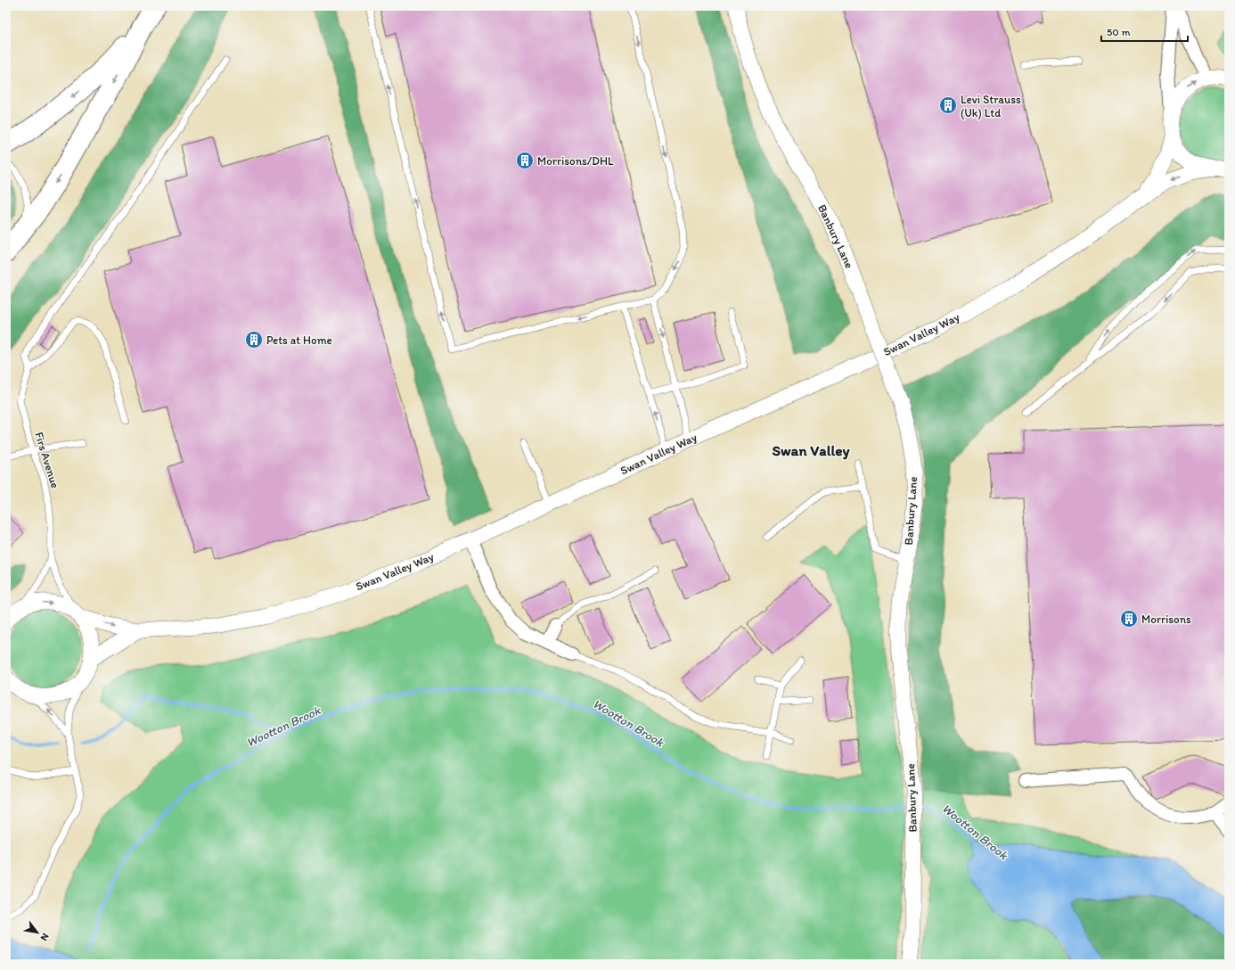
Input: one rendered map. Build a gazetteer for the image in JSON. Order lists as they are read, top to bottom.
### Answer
{
  "streets": {
    "street": ["Banbury Lane", "Swan Valley Way"],
    "lane": ["Firs Avenue"]
  },
  "crossings": [
    ["Swan Valley Way", "Firs Avenue"]
  ],
  "districts": ["Swan Valley"],
  "water": ["Wootton Brook"],
  "places": {
    "building": [
      "Levi Strauss (Uk) Ltd",
      "Morrisons/DHL",
      "Pets at Home",
      "Morrisons"
    ]
  },
  "scale_bar": "50 m",
  "north": "bottom right"
}
